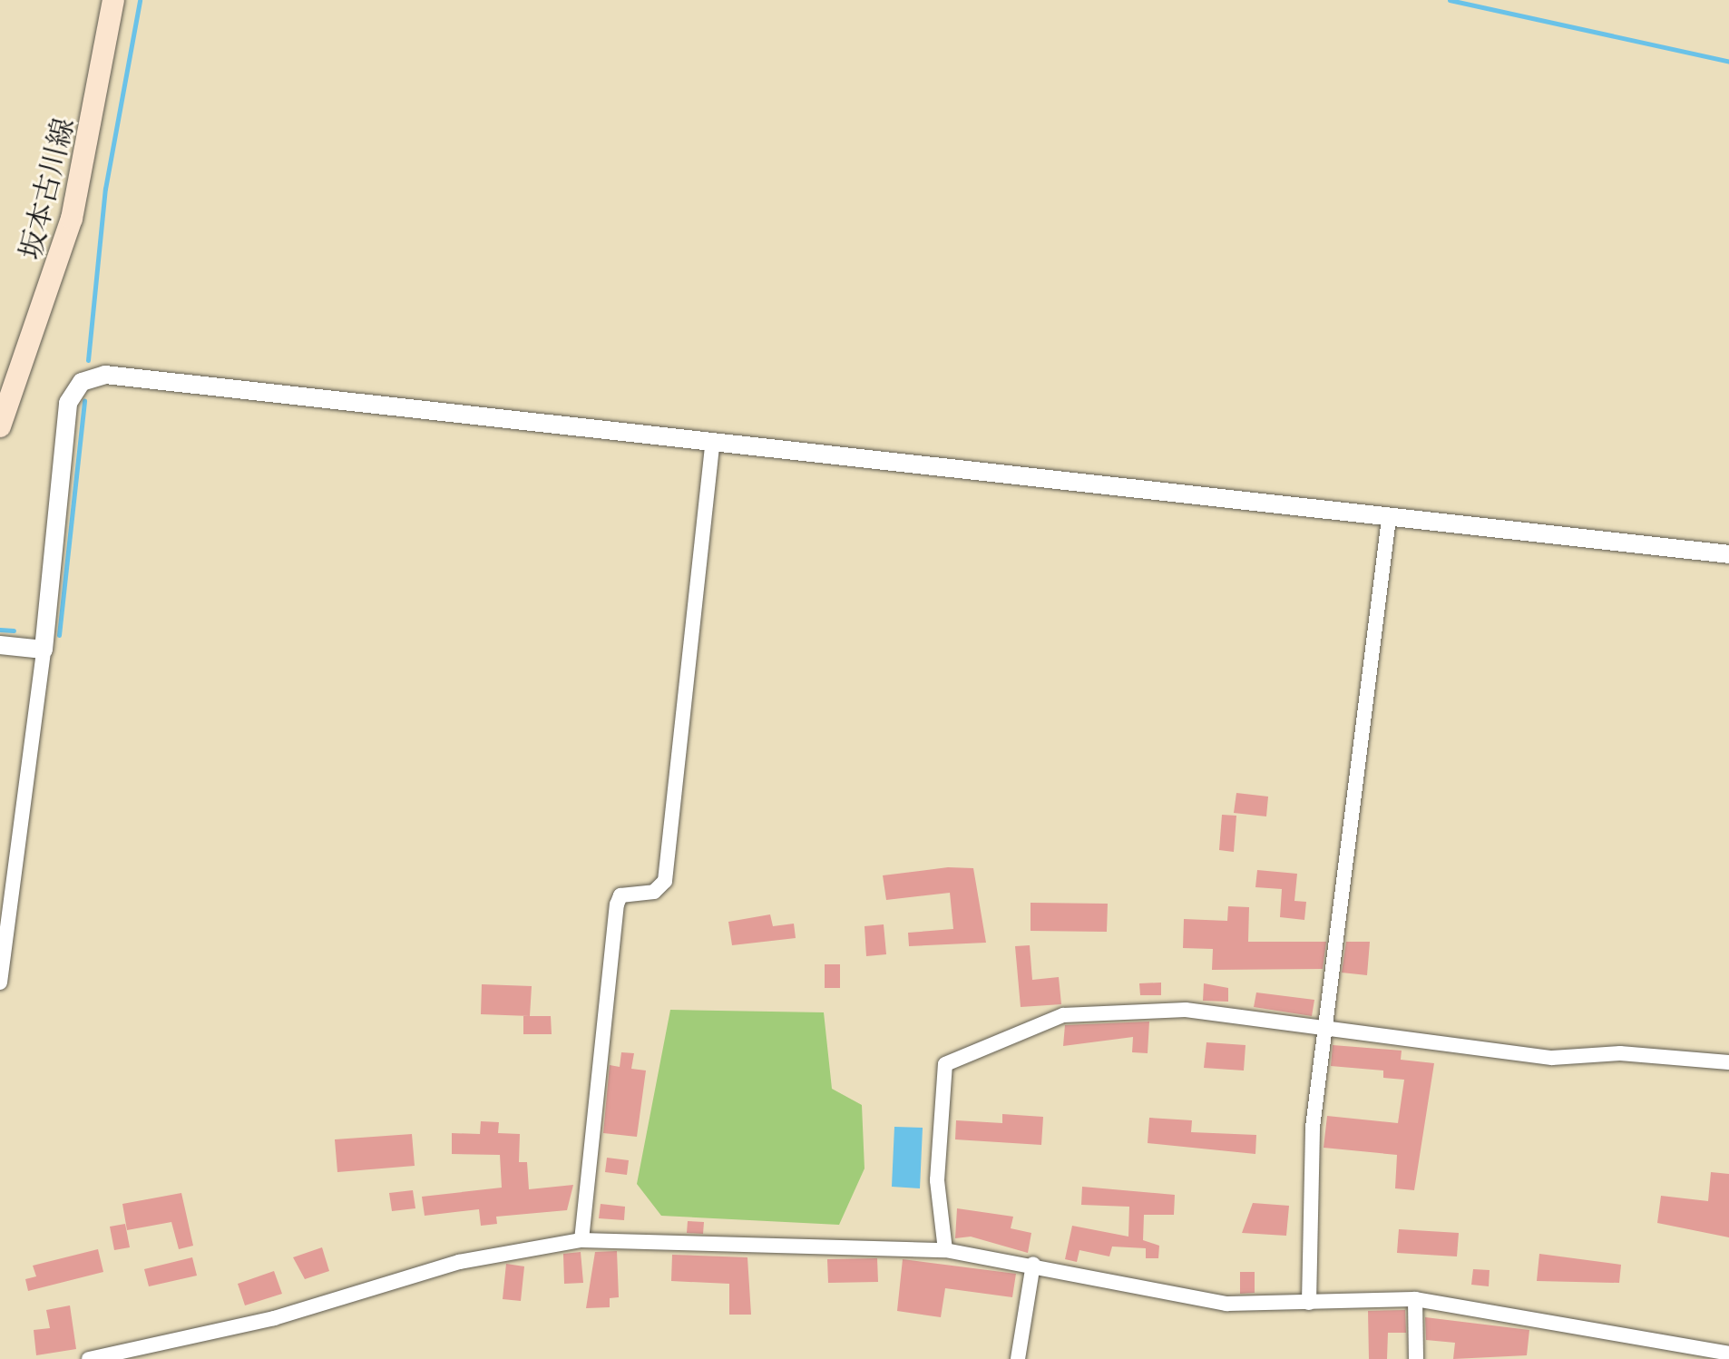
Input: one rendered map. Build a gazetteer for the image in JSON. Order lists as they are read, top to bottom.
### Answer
{
  "streets": {
    "main road": ["坂本古川線"]
  }
}
